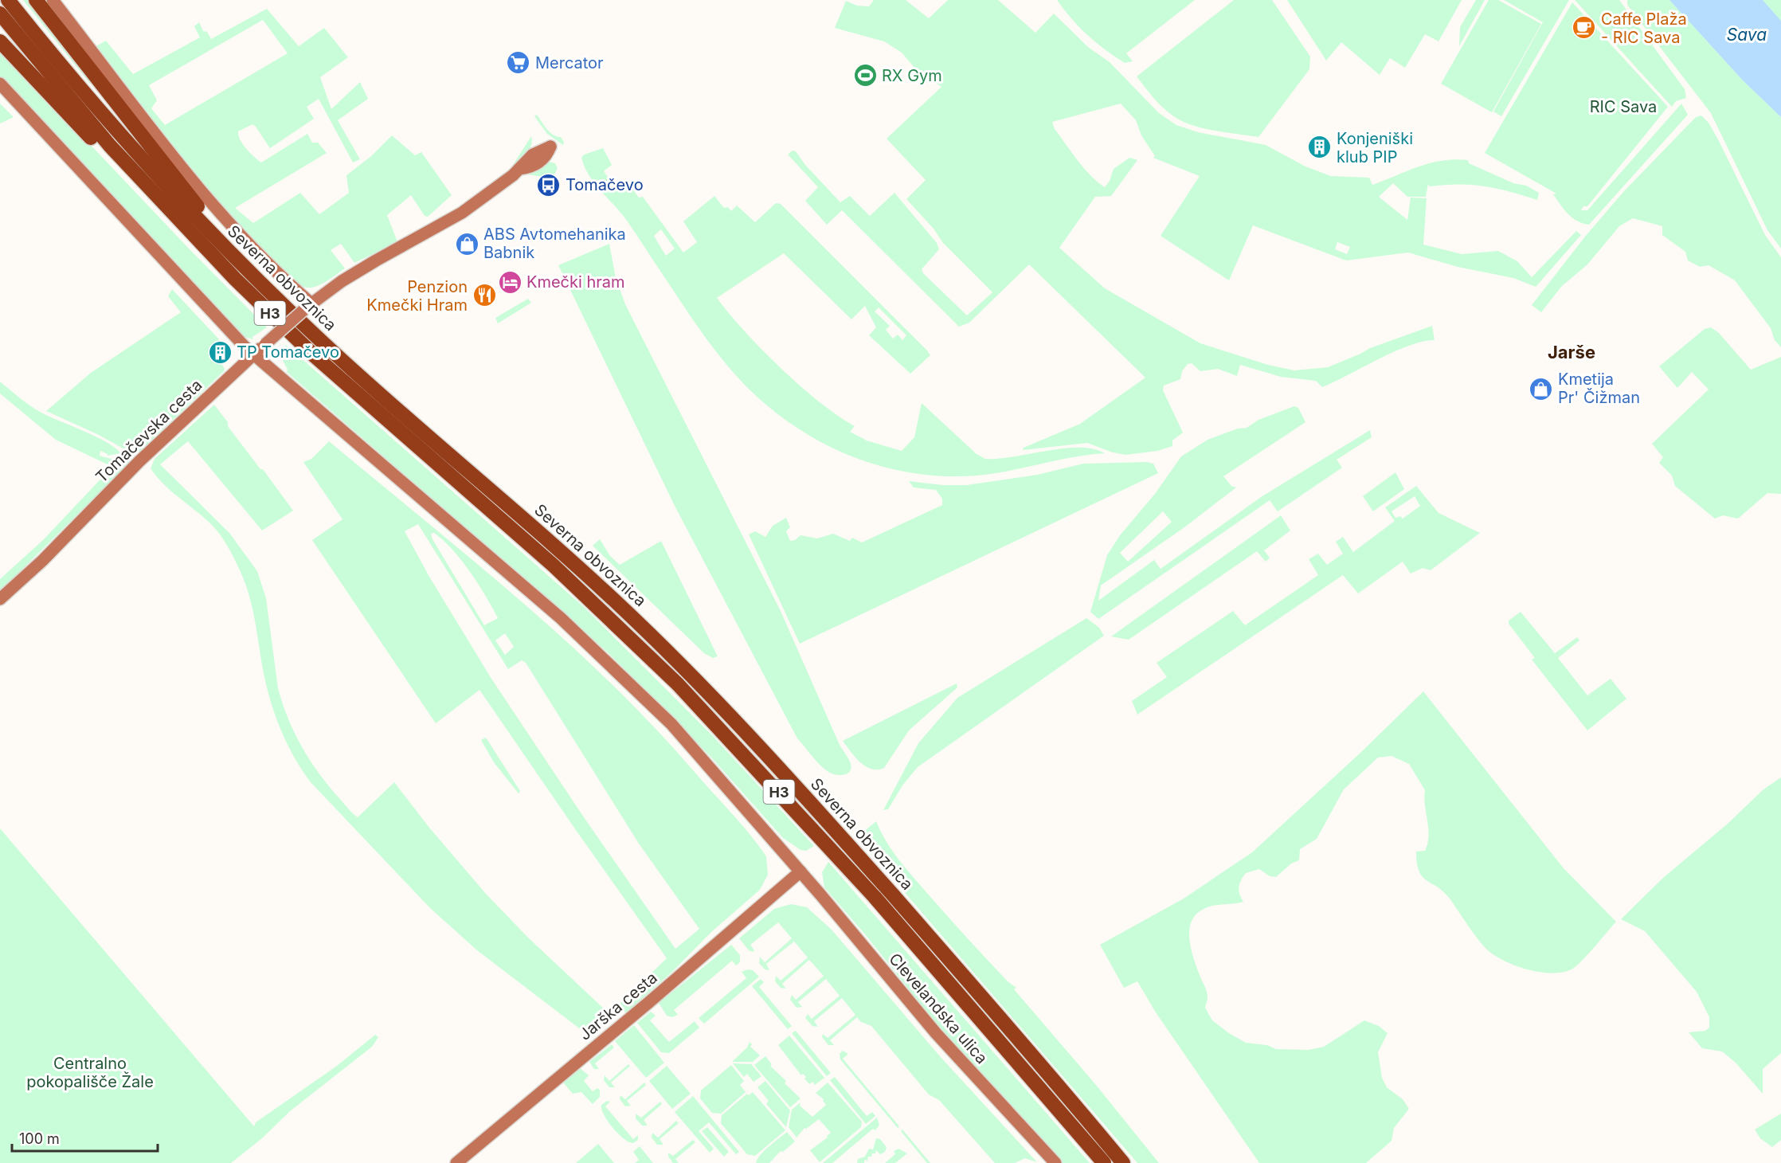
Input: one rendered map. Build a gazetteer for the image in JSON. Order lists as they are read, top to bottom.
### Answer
{
  "streets": {
    "highway": ["Severna obvoznica", "H3"],
    "street": ["Tomačevska cesta", "Jarška cesta", "Clevelandska ulica"]
  },
  "crossings": [
    ["Tomačevska cesta", "Clevelandska ulica"],
    ["Jarška cesta", "Clevelandska ulica"]
  ],
  "districts": ["Jarše"],
  "water": ["Sava"],
  "parks": ["RIC Sava", "Centralno pokopališče Žale"],
  "places": {
    "cafe": ["Caffe Plaža - RIC Sava"],
    "supermarket": ["Mercator"],
    "sports": ["RX Gym"],
    "building": ["Konjeniški klub PIP", "TP Tomačevo"],
    "bus stop": ["Tomačevo"],
    "shop": ["ABS Avtomehanika Babnik", "Kmetija Pr' Čižman"],
    "hotel": ["Kmečki hram"],
    "restaurant": ["Penzion Kmečki Hram"]
  },
  "scale_bar": "100 m"
}
